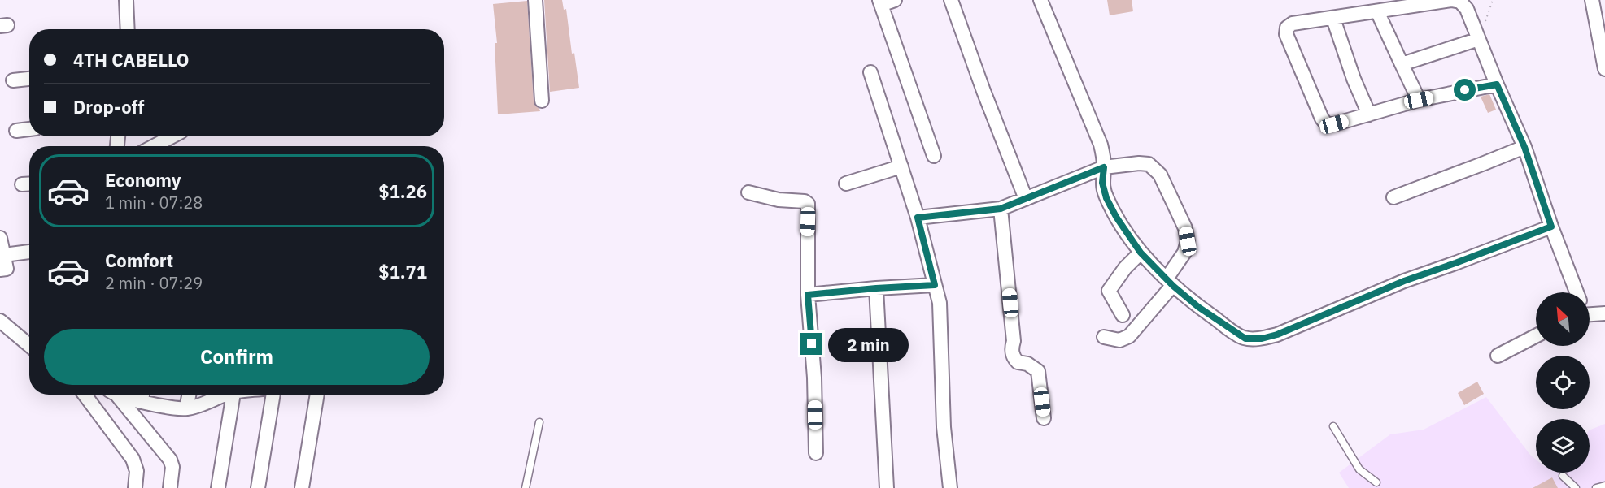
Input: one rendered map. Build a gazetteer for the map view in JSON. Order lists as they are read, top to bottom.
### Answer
{
  "north": "top left",
  "page": {
    "banner": ["4TH CABELLO", "Drop-off"],
    "list": [
      {
        "name": "Economy",
        "note": "1 min · 07:28",
        "value": "$1.26"
      },
      {
        "name": "Comfort",
        "note": "2 min · 07:29",
        "value": "$1.71"
      }
    ],
    "buttons": "Confirm",
    "bubble": "2 min"
  }
}
